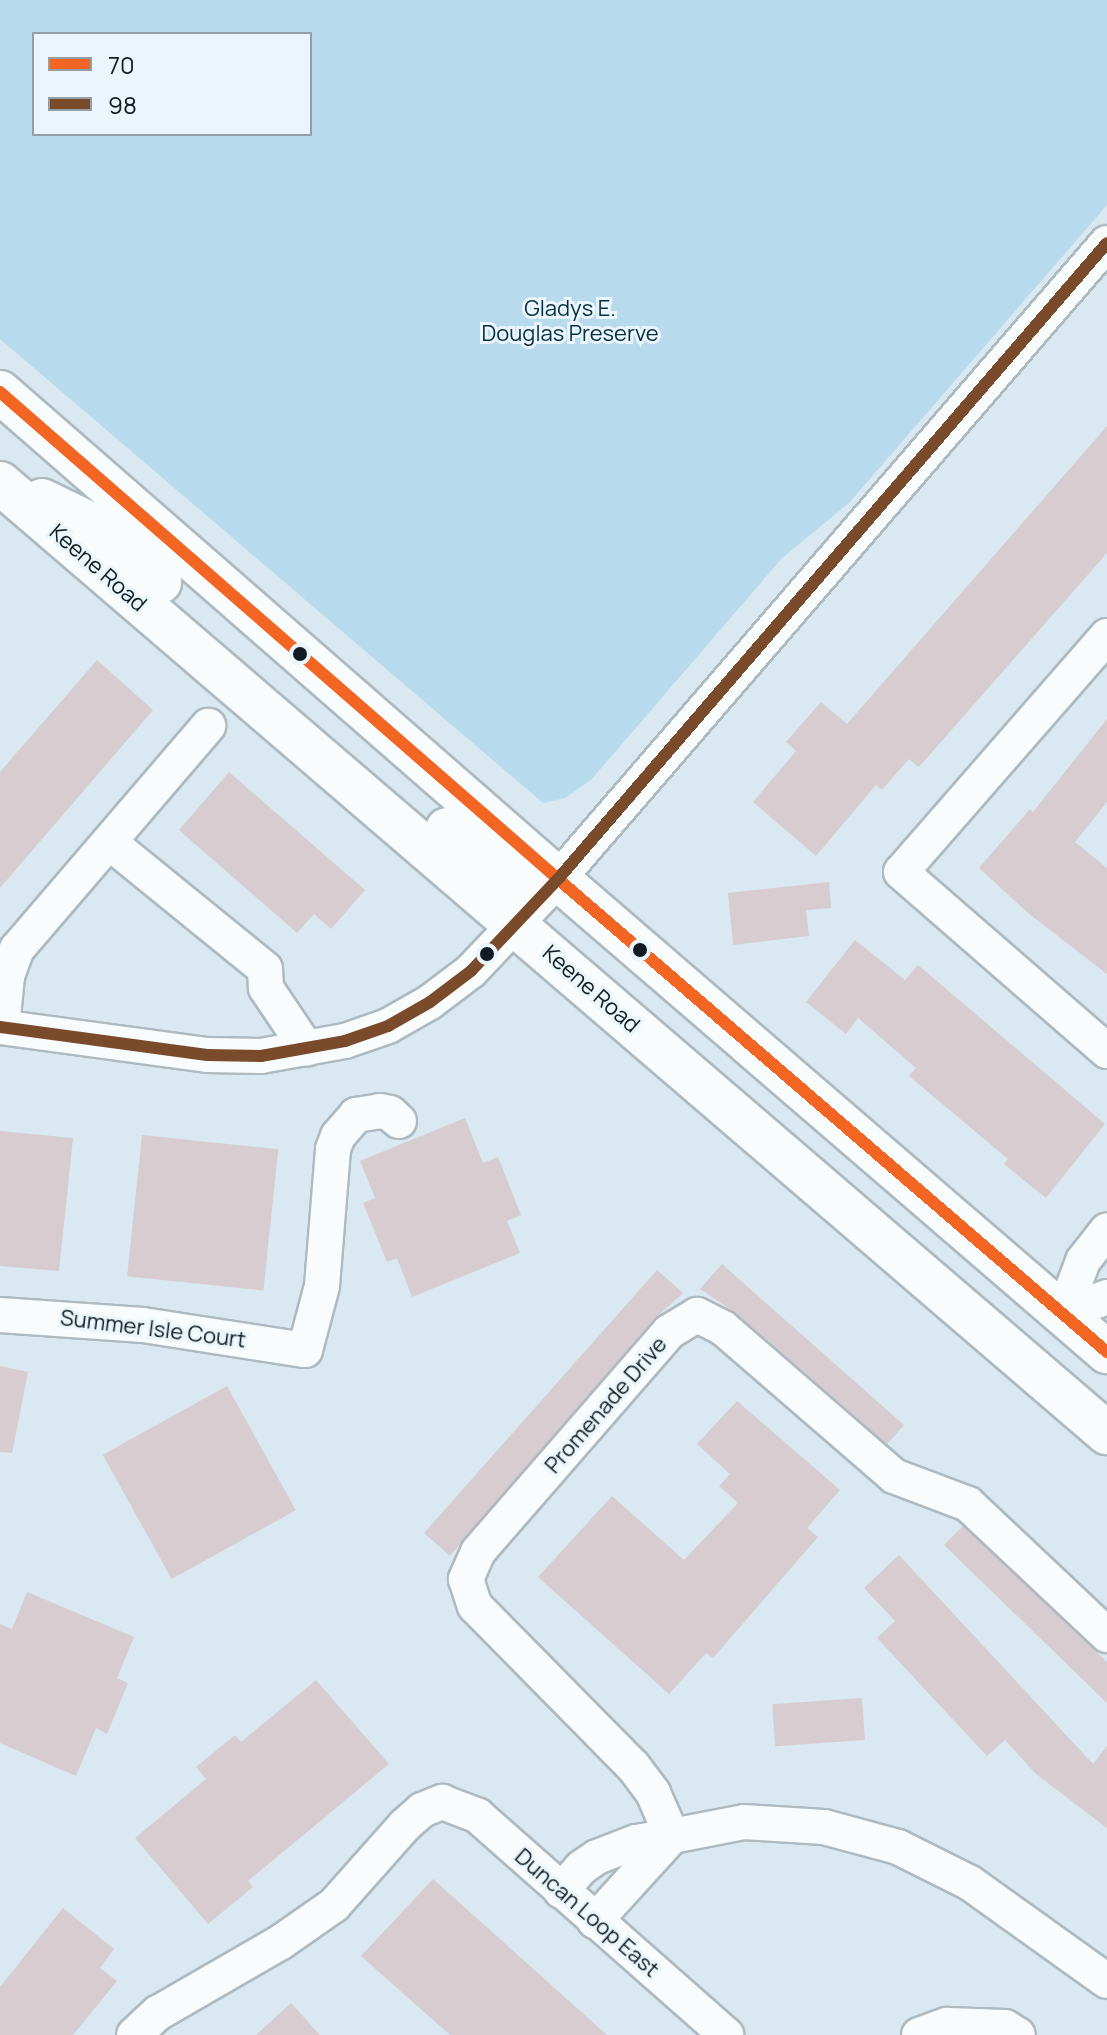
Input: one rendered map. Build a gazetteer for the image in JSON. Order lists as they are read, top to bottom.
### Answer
{
  "streets": {
    "main road": ["Keene Road"],
    "street": ["Summer Isle Court", "Promenade Drive", "Duncan Loop East"]
  },
  "parks": ["Gladys E. Douglas Preserve"],
  "lines": ["transit line 98", "transit line 70"],
  "legend": ["70", "98"]
}
